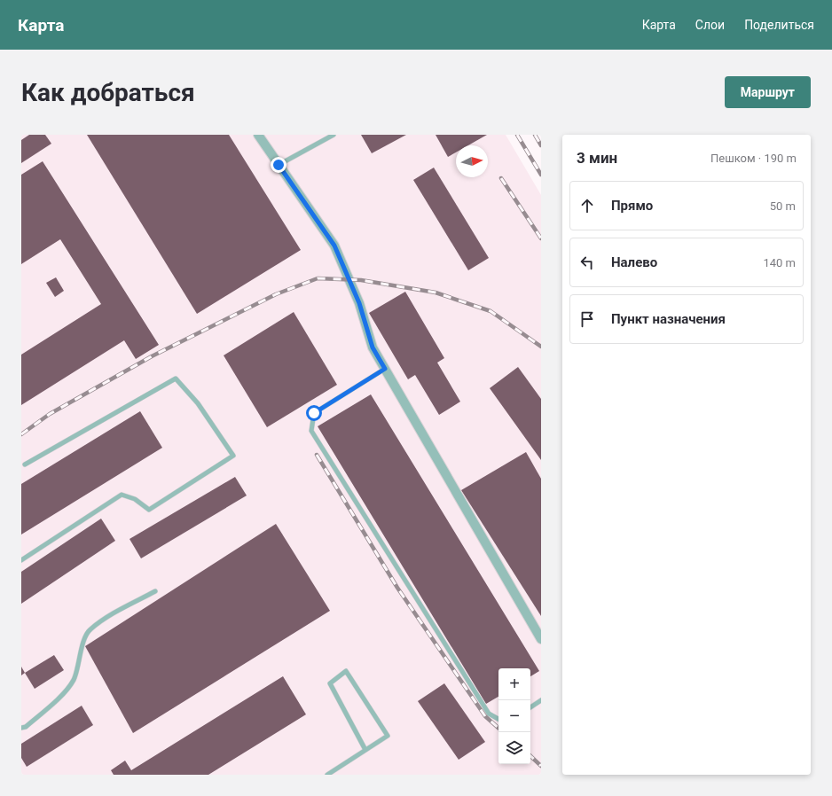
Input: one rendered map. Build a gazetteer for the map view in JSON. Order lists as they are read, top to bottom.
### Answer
{
  "north": "right",
  "page": {
    "header": "Карта",
    "nav": ["Карта", "Слои", "Поделиться"],
    "buttons": "Маршрут",
    "title": "Как добраться",
    "heading": ["3 мин", "Пешком · 190 m"],
    "list": [
      ["Прямо", "50 m"],
      ["Налево", "140 m"],
      "Пункт назначения"
    ],
    "map_buttons": ["+", "−"]
  }
}
